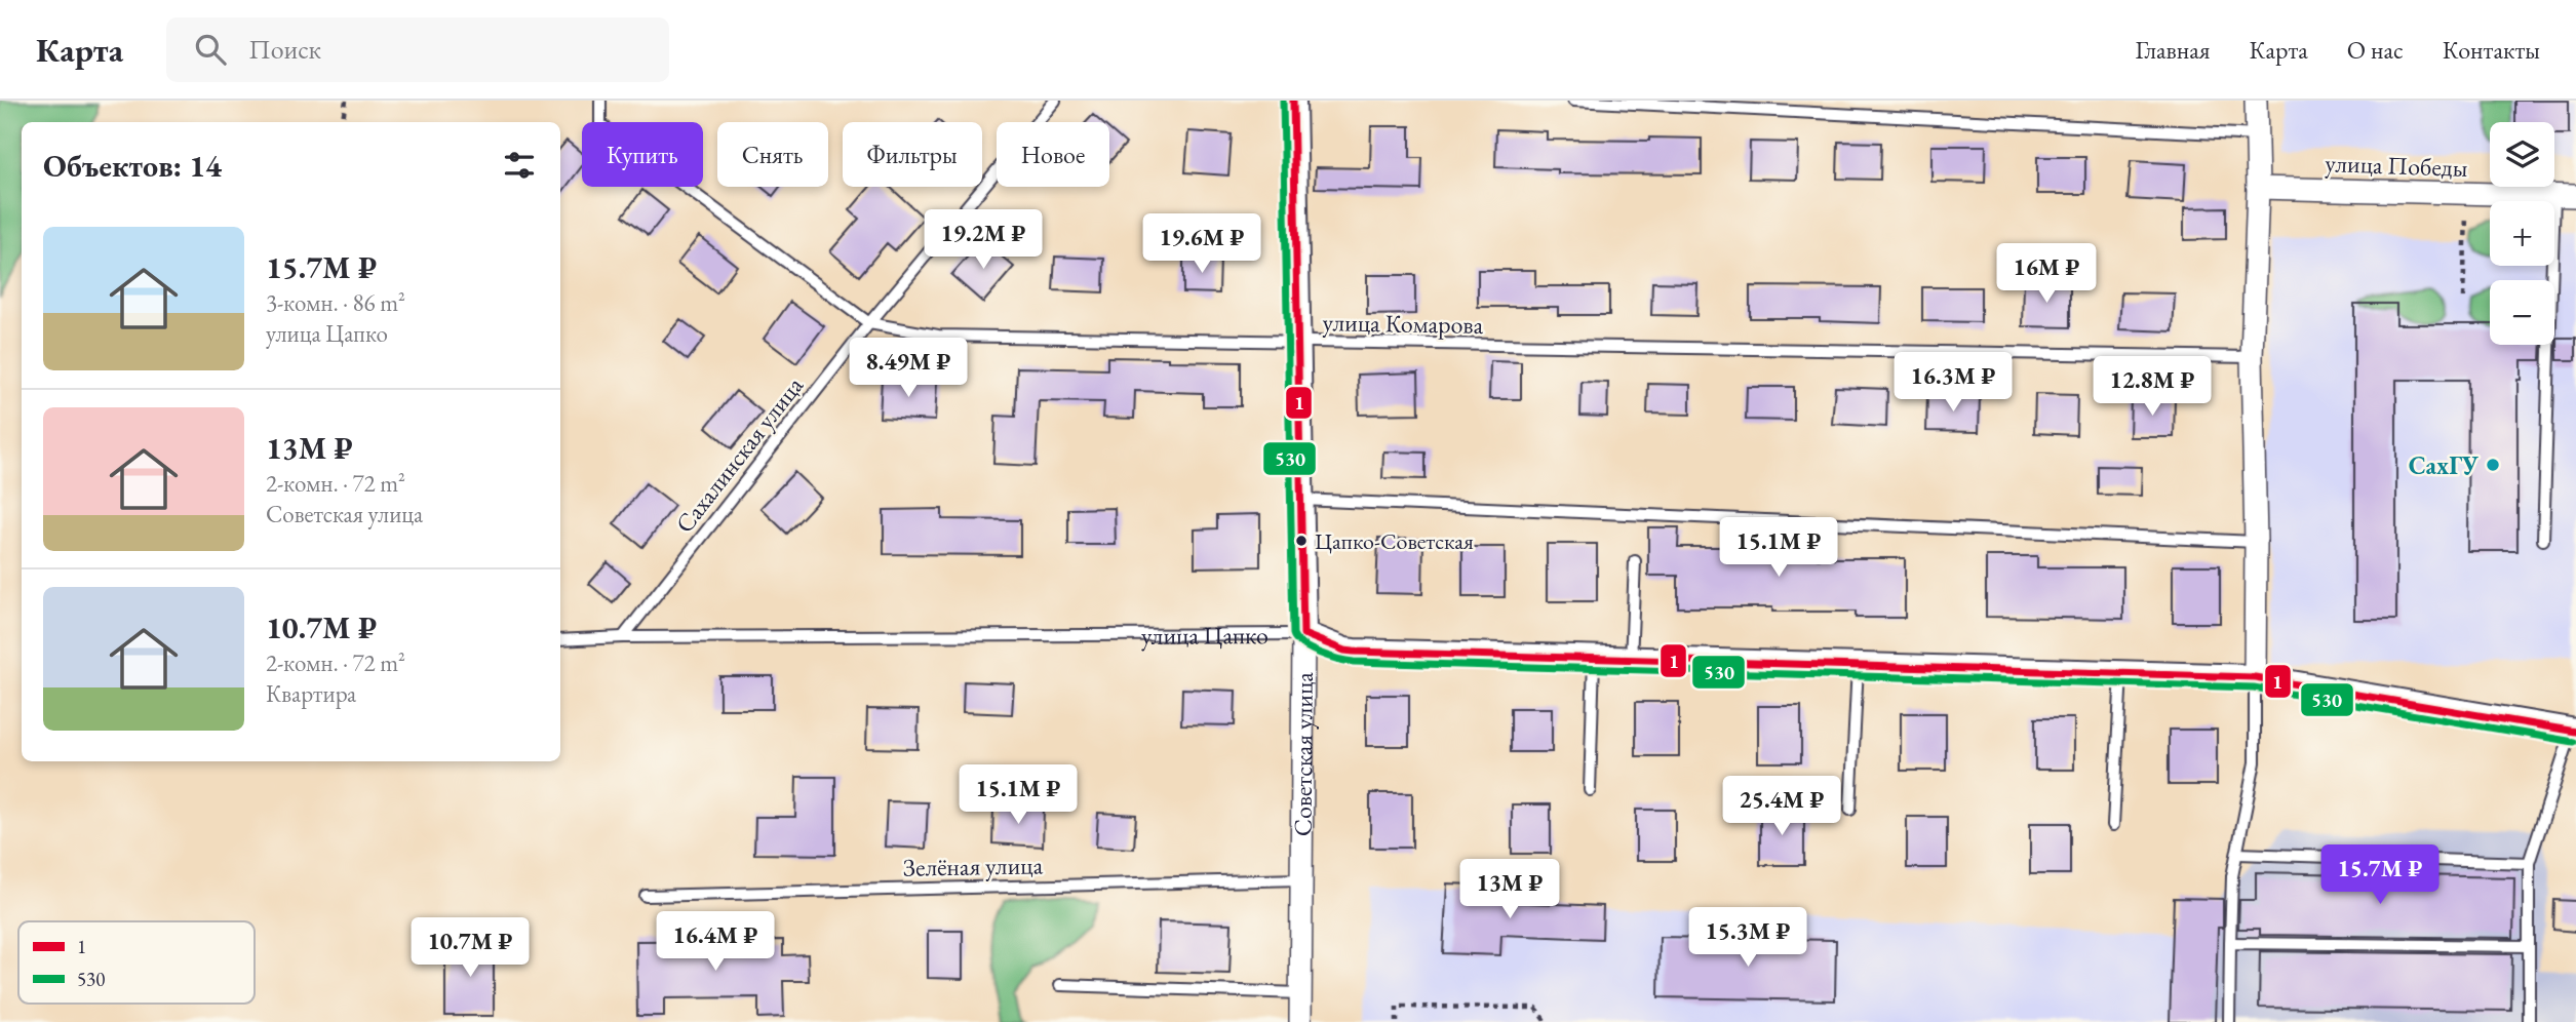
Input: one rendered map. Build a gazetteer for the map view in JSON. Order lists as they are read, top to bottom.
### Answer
{
  "streets": {
    "street": ["улица Победы", "улица Цапко", "Советская улица"],
    "lane": ["улица Комарова", "Сахалинская улица", "Зелёная улица"]
  },
  "crossings": [
    ["улица Комарова", "Сахалинская улица"],
    ["улица Комарова", "Советская улица"],
    ["Сахалинская улица", "улица Цапко"],
    ["улица Цапко", "Советская улица"],
    ["Советская улица", "Зелёная улица"]
  ],
  "places": ["СахГУ", "Цапко-Советская"],
  "lines": ["transit line 1", "transit line 530"],
  "legend": ["1", "530"],
  "page": {
    "header": "Карта",
    "search": "Поиск",
    "nav": [
      "Главная",
      "Карта",
      "О нас",
      "Контакты"
    ],
    "map_buttons": ["+", "−"],
    "chip": [
      "Купить",
      "Снять",
      "Фильтры",
      "Новое"
    ],
    "heading": "Объектов: 14",
    "list": [
      {
        "name": "15.7M ₽",
        "note": "3-комн. · 86 m² · улица Цапко"
      },
      {
        "name": "13M ₽",
        "note": "2-комн. · 72 m² · Советская улица"
      },
      {
        "name": "10.7M ₽",
        "note": "2-комн. · 72 m² · Квартира"
      }
    ],
    "price": [
      "19.2M ₽",
      "19.6M ₽",
      "16M ₽",
      "8.49M ₽",
      "16.3M ₽",
      "12.8M ₽",
      "15.1M ₽",
      "15.1M ₽",
      "25.4M ₽",
      "15.7M ₽",
      "13M ₽",
      "15.3M ₽",
      "16.4M ₽",
      "10.7M ₽"
    ]
  }
}
